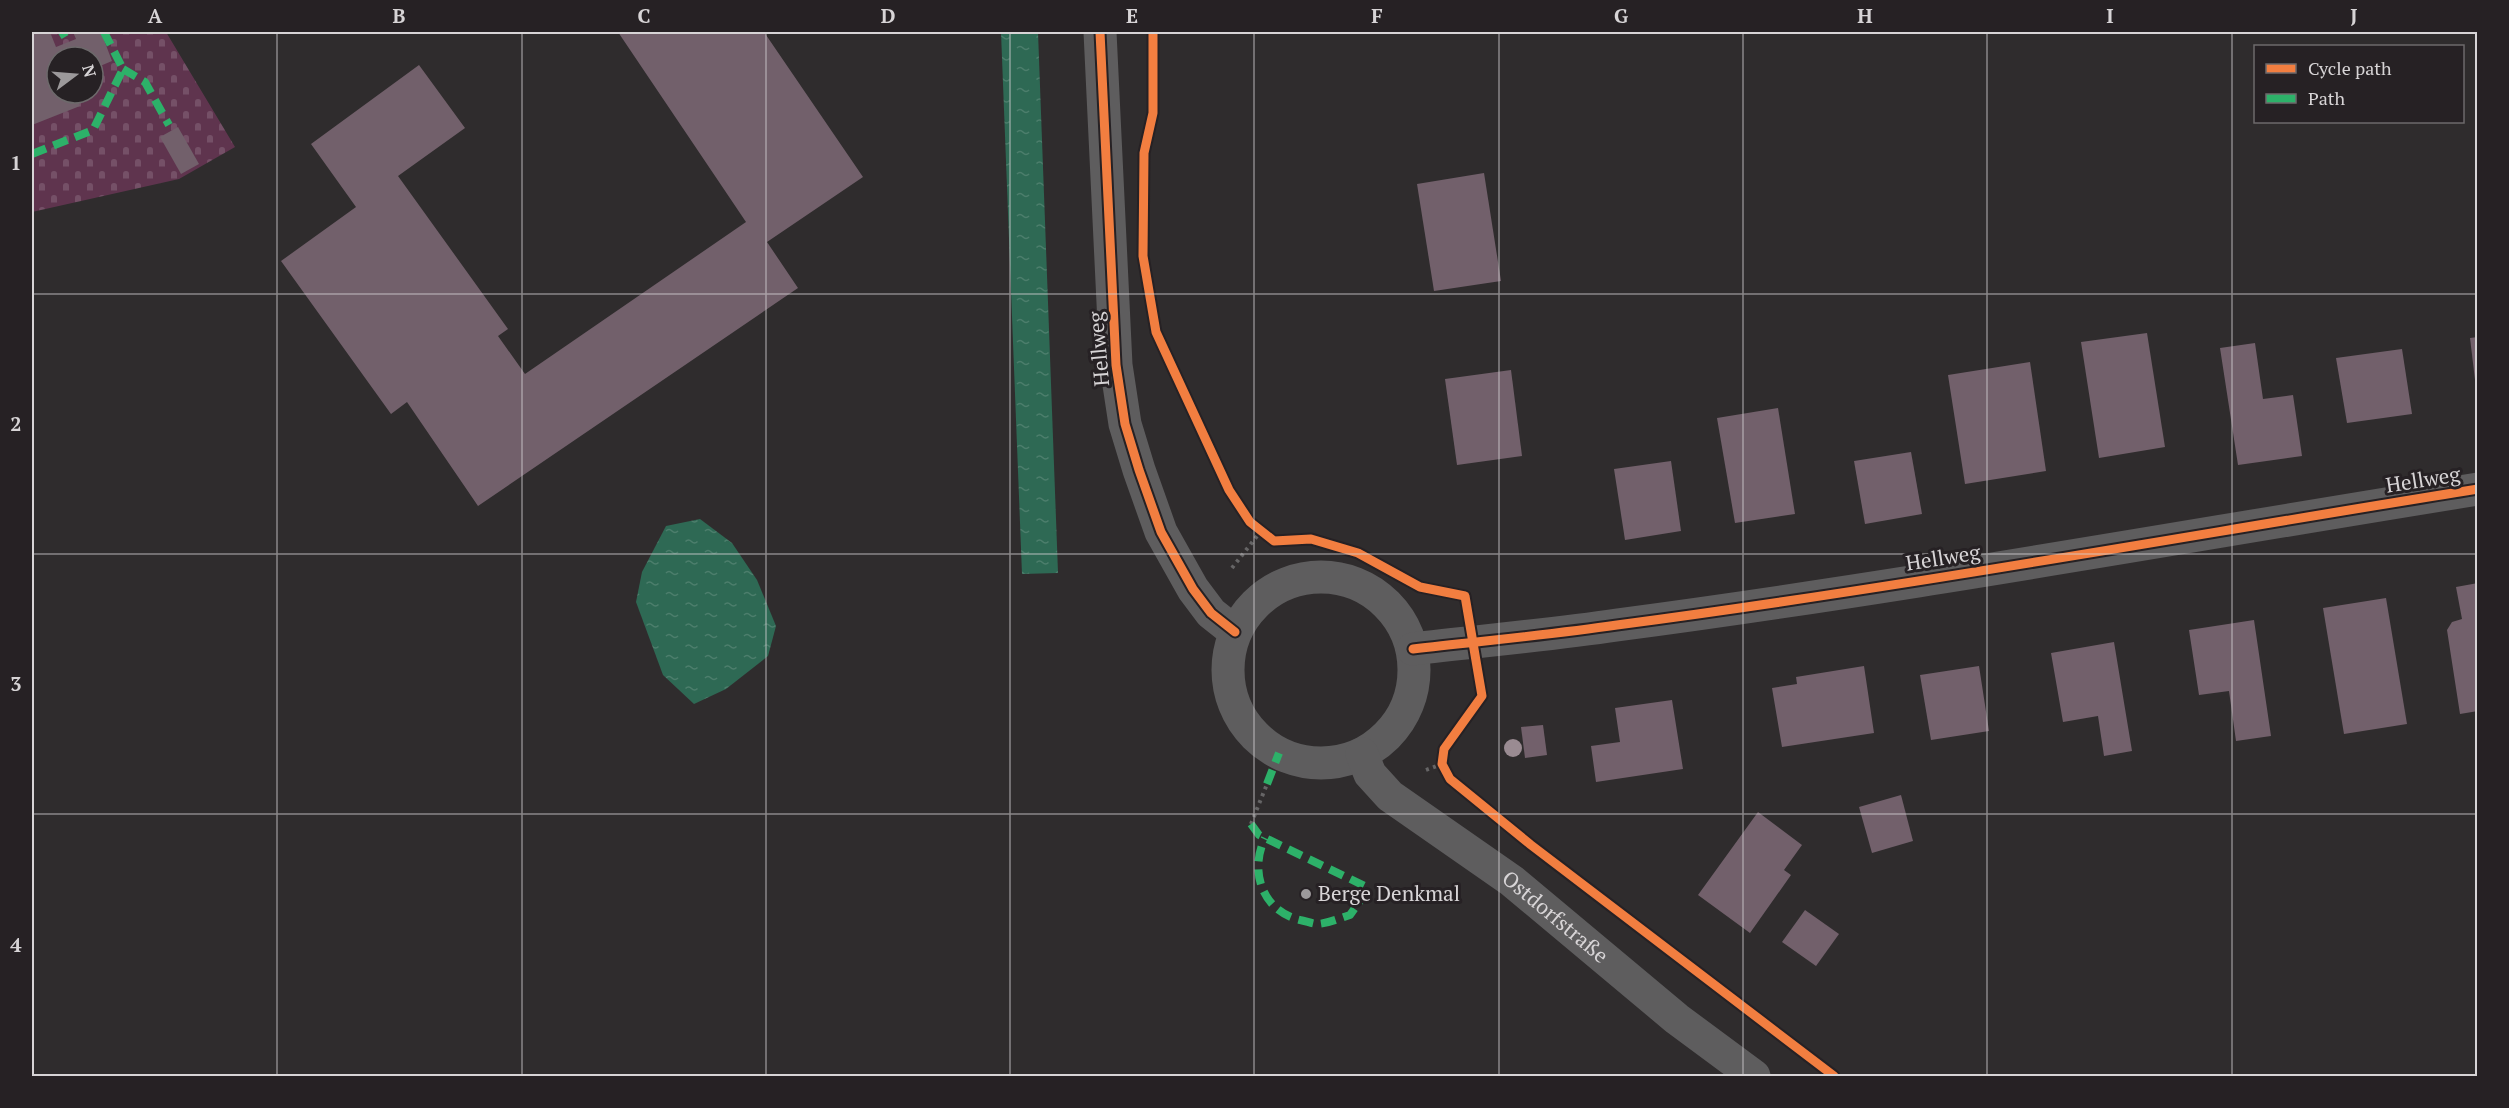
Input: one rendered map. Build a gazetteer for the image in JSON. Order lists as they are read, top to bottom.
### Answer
{
  "streets": {
    "street": ["Hellweg", "Ostdorfstraße"]
  },
  "crossings": [
    ["Hellweg", "Ostdorfstraße"]
  ],
  "places": ["Berge Denkmal"],
  "legend": ["Cycle path", "Path"],
  "north": "right",
  "grid": {
    "columns": [
      "A",
      "B",
      "C",
      "D",
      "E",
      "F",
      "G",
      "H",
      "I",
      "J"
    ],
    "rows": [
      "1",
      "2",
      "3",
      "4"
    ]
  }
}
